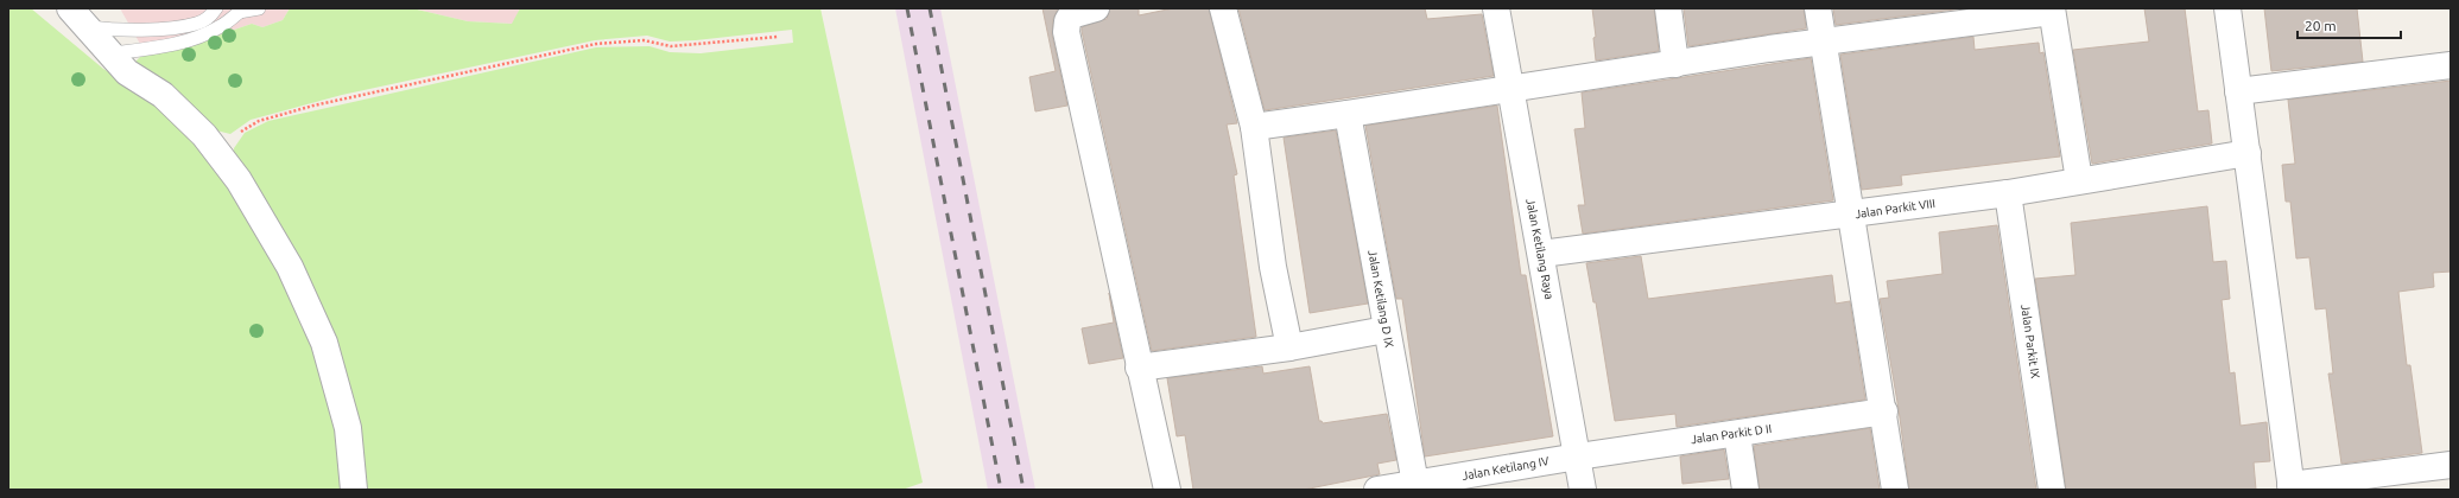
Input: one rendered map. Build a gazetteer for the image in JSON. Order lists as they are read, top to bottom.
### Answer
{
  "streets": {
    "street": [
      "Jalan Parkit VIII",
      "Jalan Ketilang Raya",
      "Jalan Ketilang D IX",
      "Jalan Parkit IX",
      "Jalan Parkit D II",
      "Jalan Ketilang IV"
    ]
  },
  "crossings": [
    ["Jalan Parkit VIII", "Jalan Ketilang Raya"],
    ["Jalan Parkit VIII", "Jalan Parkit IX"],
    ["Jalan Ketilang Raya", "Jalan Parkit D II"],
    ["Jalan Ketilang Raya", "Jalan Ketilang IV"],
    ["Jalan Ketilang D IX", "Jalan Ketilang IV"],
    ["Jalan Parkit D II", "Jalan Ketilang IV"]
  ],
  "scale_bar": "20 m"
}
